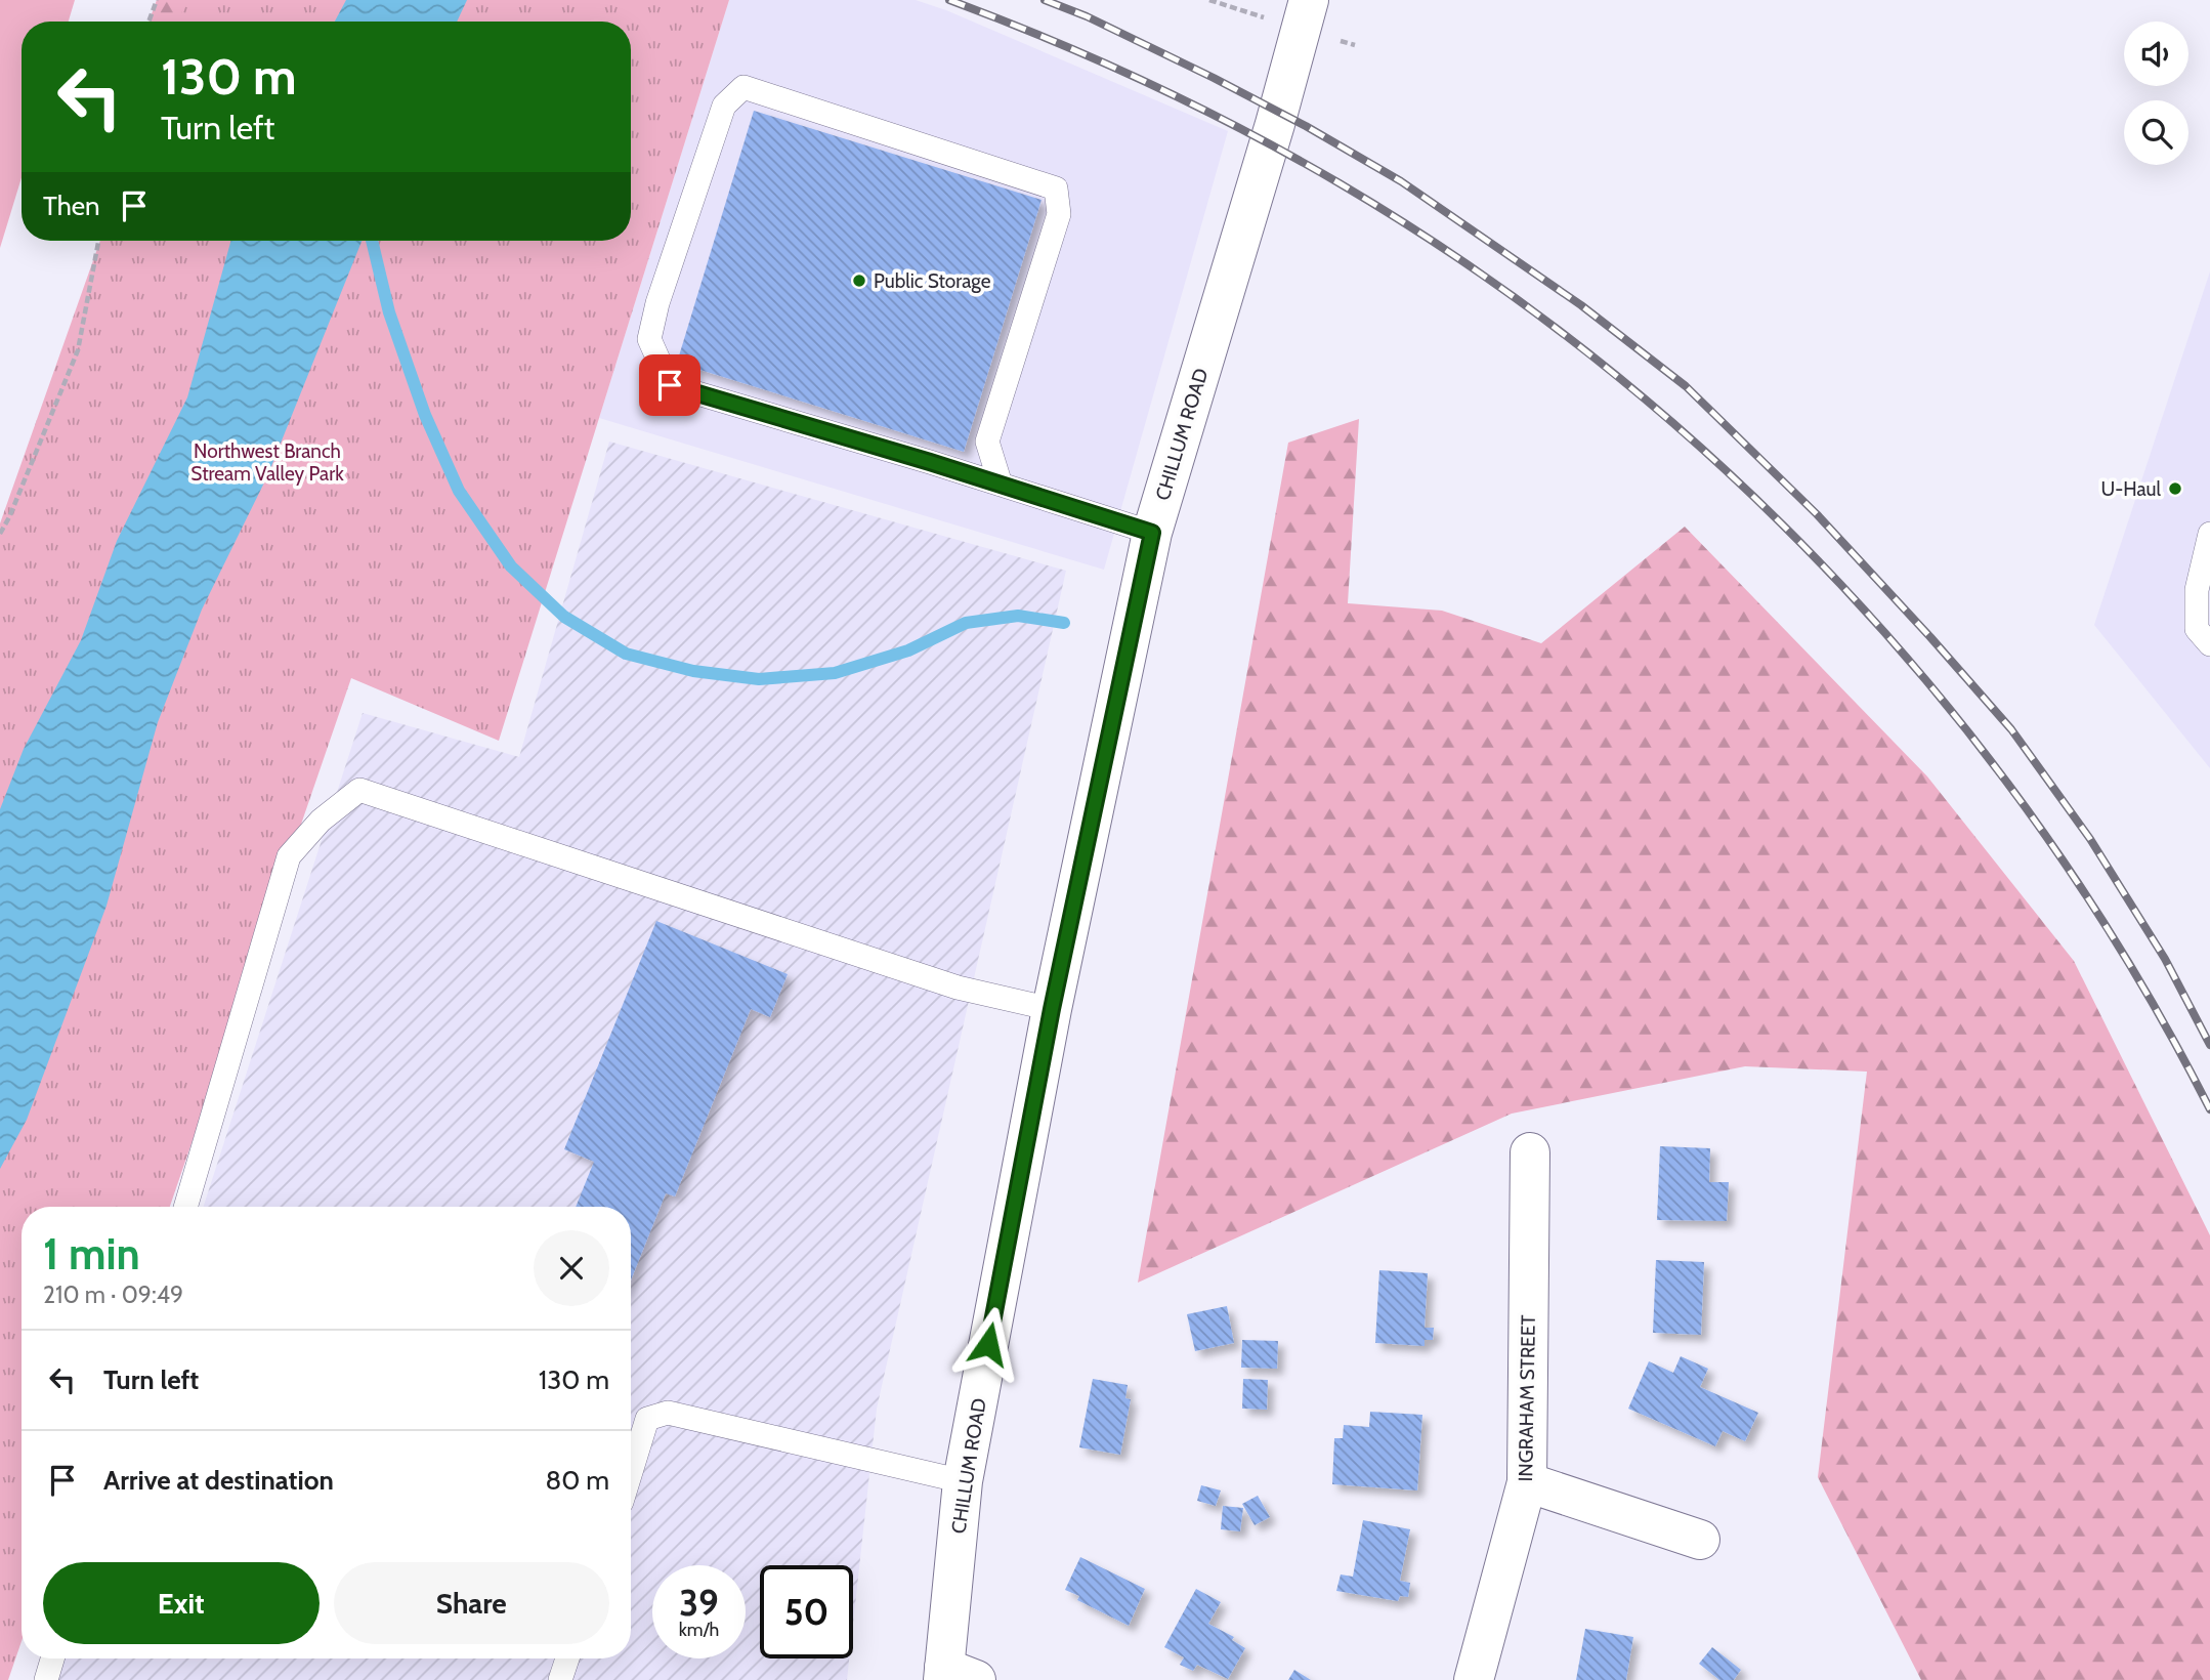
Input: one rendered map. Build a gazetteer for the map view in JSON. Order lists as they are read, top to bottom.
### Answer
{
  "streets": {
    "main road": ["CHILLUM ROAD", "INGRAHAM STREET"]
  },
  "parks": ["Northwest Branch Stream Valley Park"],
  "places": ["Public Storage", "U-Haul"],
  "page": {
    "turn": ["130 m", "Turn left"],
    "then": "Then",
    "heading": ["1 min", "210 m · 09:49"],
    "list": [
      {
        "name": "Turn left",
        "value": "130 m"
      },
      {
        "name": "Arrive at destination",
        "value": "80 m"
      }
    ],
    "buttons": ["Exit", "Share"],
    "speed": "39 km/h",
    "limit": "50"
  }
}
